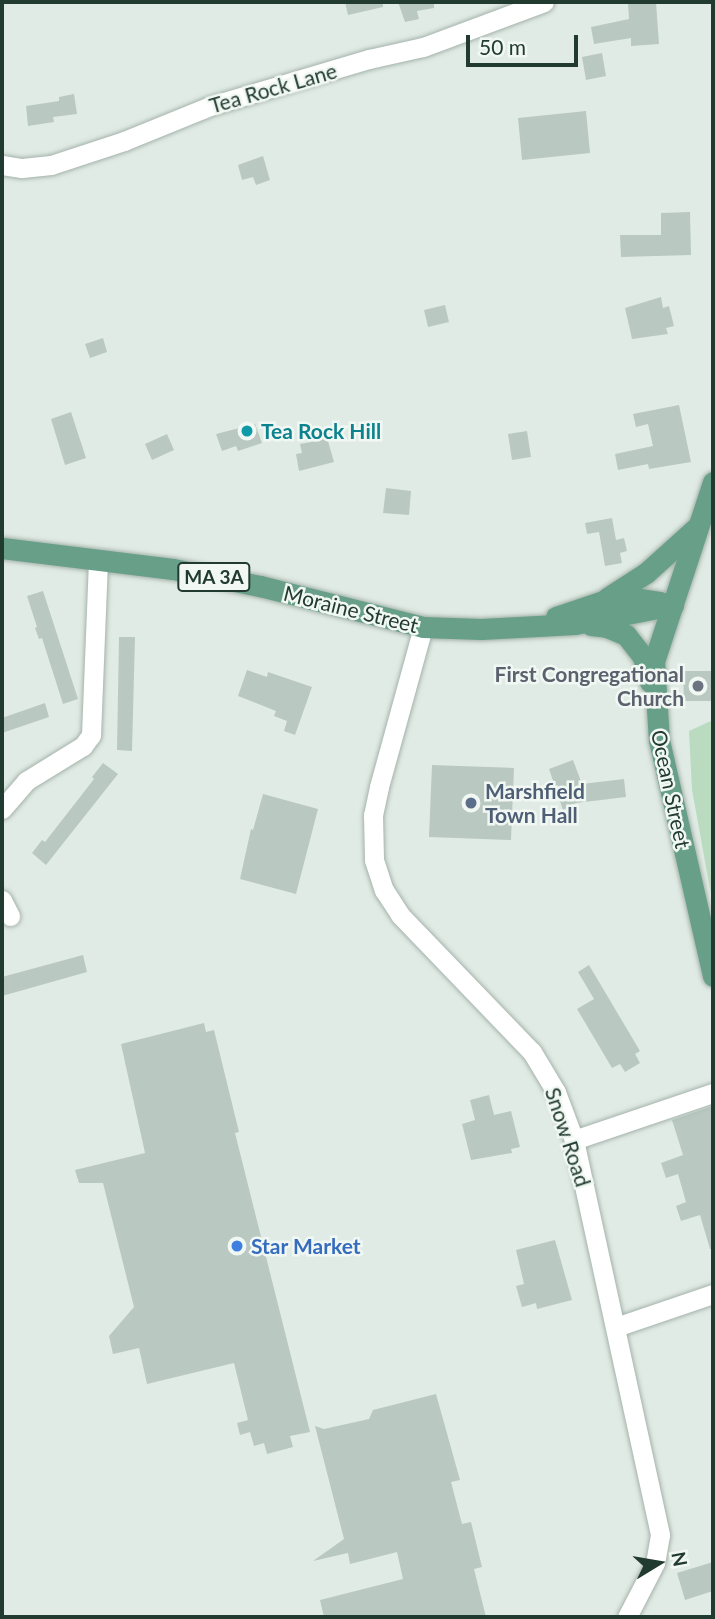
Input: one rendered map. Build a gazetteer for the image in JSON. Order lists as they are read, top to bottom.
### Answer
{
  "streets": {
    "main road": ["MA 3A", "Moraine Street", "Ocean Street"],
    "street": ["Tea Rock Lane", "Snow Road"]
  },
  "crossings": [
    ["MA 3A", "Moraine Street"],
    ["MA 3A", "Ocean Street"],
    ["Moraine Street", "Ocean Street"],
    ["Moraine Street", "Snow Road"]
  ],
  "places": [
    "Tea Rock Hill",
    "First Congregational Church",
    "Marshfield Town Hall",
    "Star Market"
  ],
  "scale_bar": "50 m",
  "north": "right"
}
